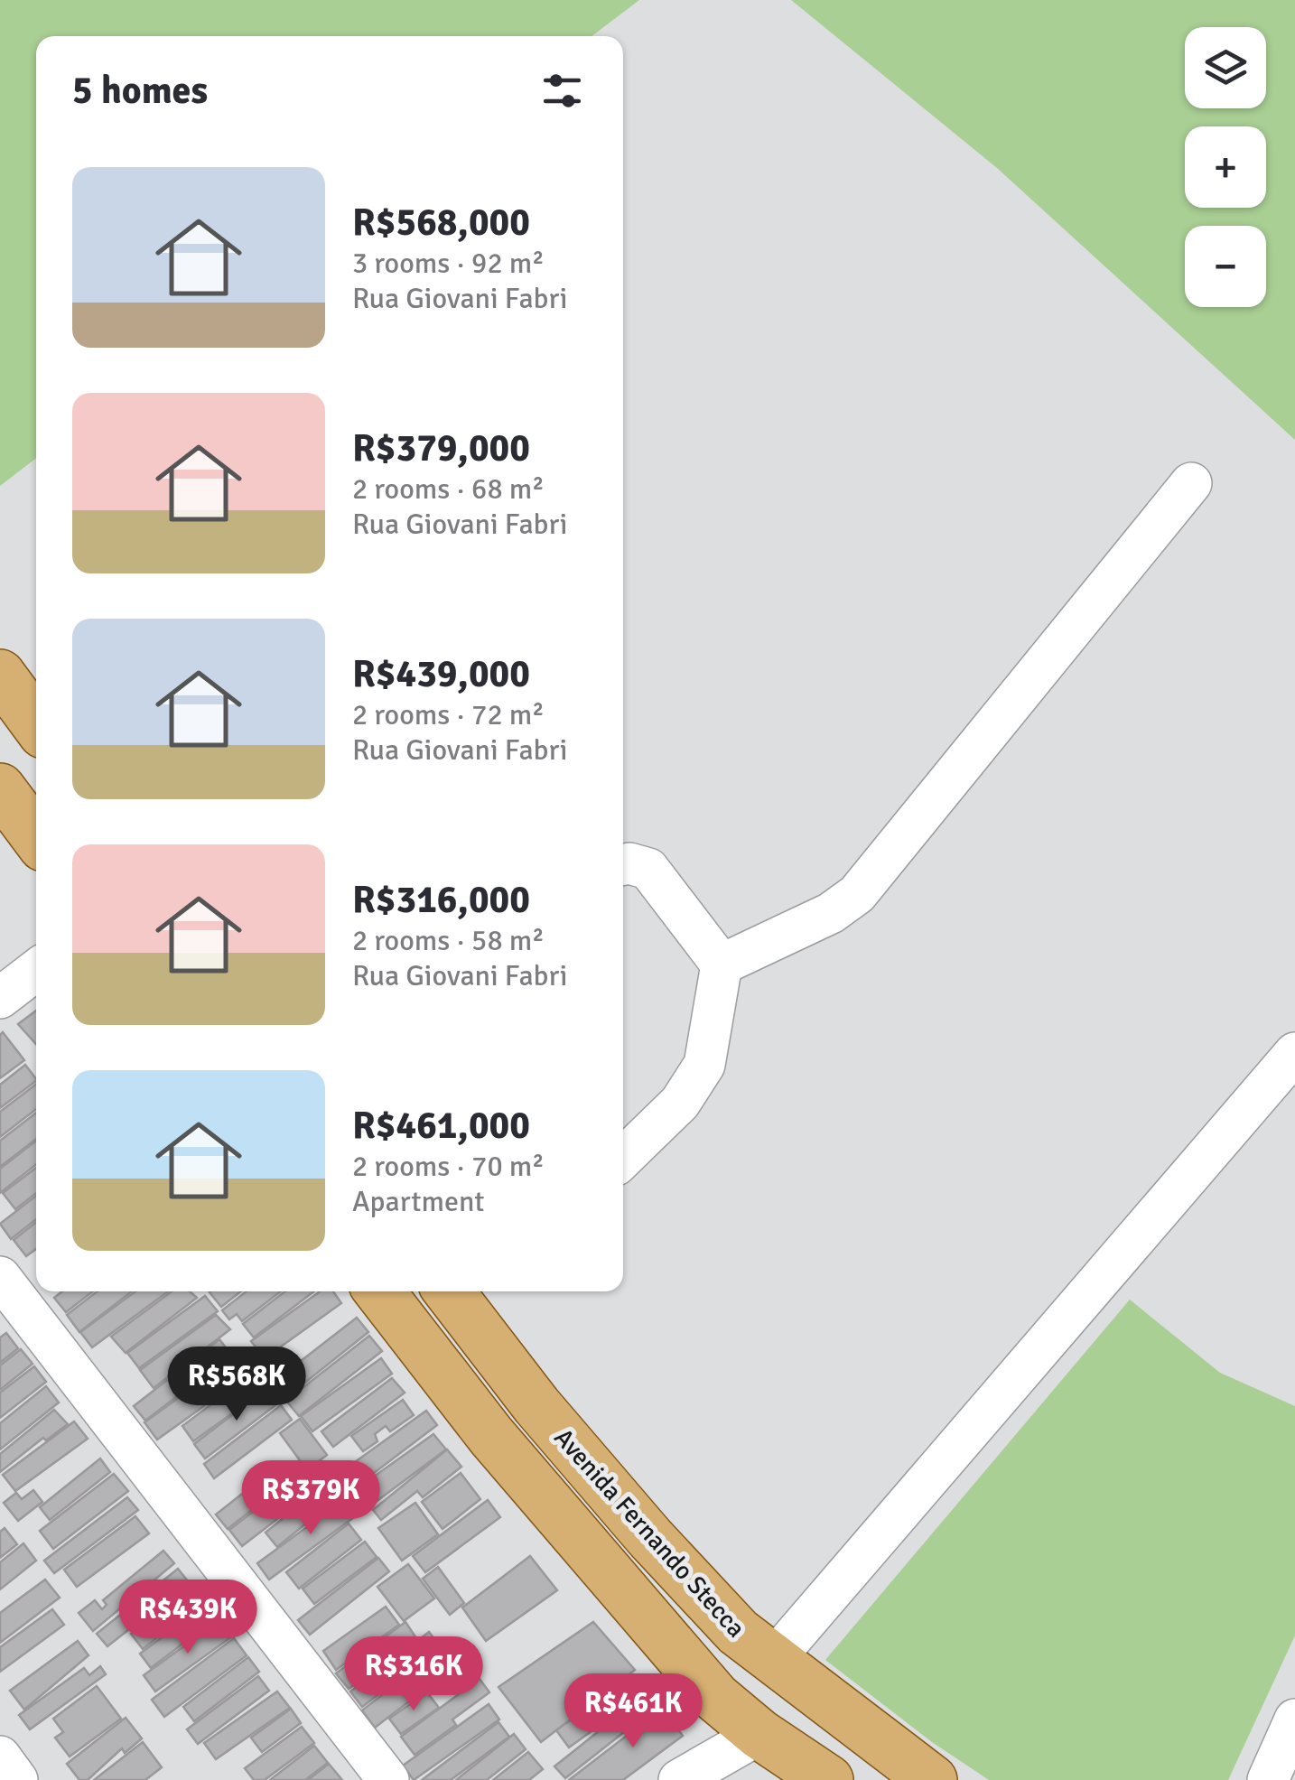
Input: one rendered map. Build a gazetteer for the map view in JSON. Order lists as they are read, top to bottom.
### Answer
{
  "streets": {
    "main road": ["Avenida Fernando Stecca"]
  },
  "page": {
    "map_buttons": ["+", "−"],
    "heading": "5 homes",
    "list": [
      {
        "name": "R$568,000",
        "note": "3 rooms · 92 m² · Rua Giovani Fabri"
      },
      {
        "name": "R$379,000",
        "note": "2 rooms · 68 m² · Rua Giovani Fabri"
      },
      {
        "name": "R$439,000",
        "note": "2 rooms · 72 m² · Rua Giovani Fabri"
      },
      {
        "name": "R$316,000",
        "note": "2 rooms · 58 m² · Rua Giovani Fabri"
      },
      {
        "name": "R$461,000",
        "note": "2 rooms · 70 m² · Apartment"
      }
    ],
    "price": [
      "R$568K",
      "R$379K",
      "R$439K",
      "R$316K",
      "R$461K"
    ]
  }
}
